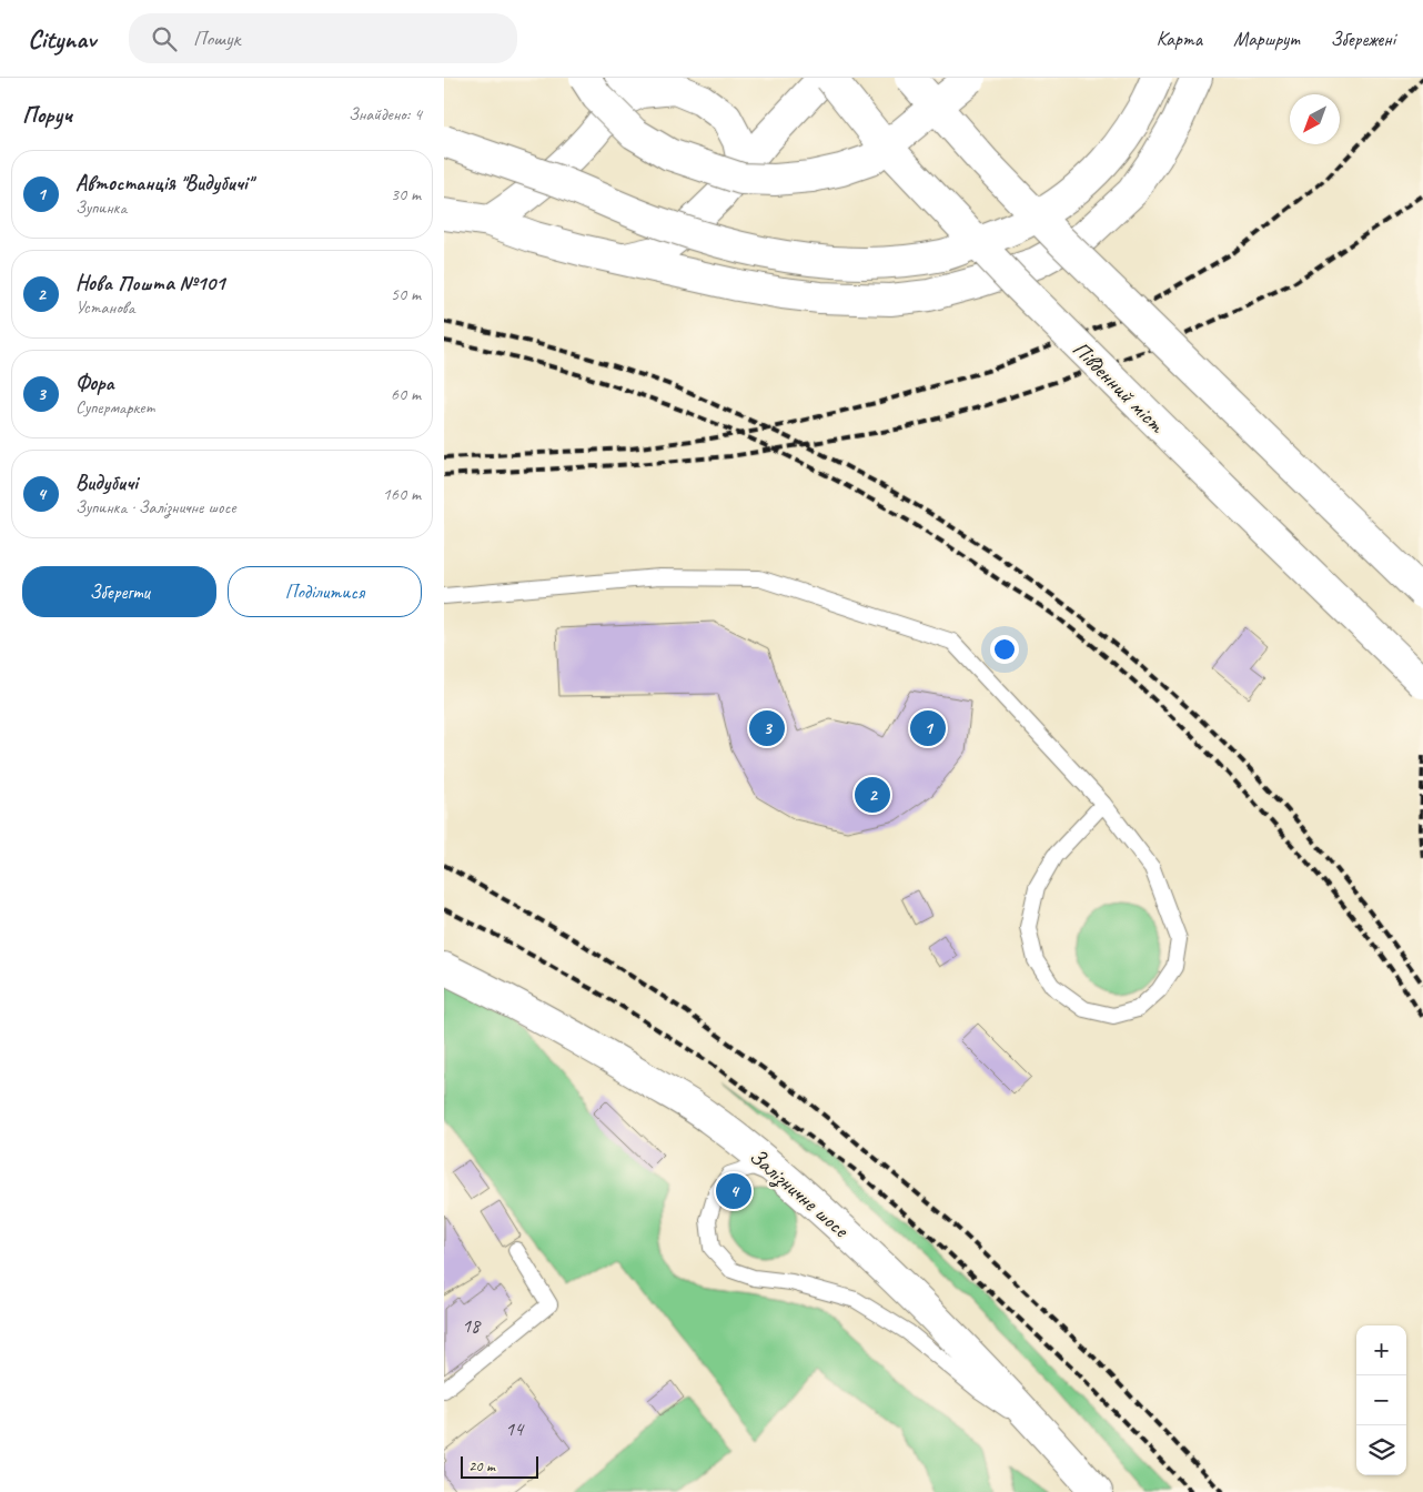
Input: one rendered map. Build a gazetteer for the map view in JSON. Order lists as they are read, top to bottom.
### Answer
{
  "streets": {
    "main road": ["Південний міст", "Залізничне шосе"]
  },
  "house_numbers": ["18", "14"],
  "scale_bar": "20 m",
  "north": "bottom left",
  "page": {
    "header": "Citynav",
    "search": "Пошук",
    "nav": ["Карта", "Маршрут", "Збережені"],
    "heading": ["Поруч", "Знайдено: 4"],
    "list": [
      {
        "mark": "1",
        "name": "Автостанція \"Видубичі\"",
        "note": "Зупинка",
        "value": "30 m"
      },
      {
        "mark": "2",
        "name": "Нова Пошта №101",
        "note": "Установа",
        "value": "50 m"
      },
      {
        "mark": "3",
        "name": "Фора",
        "note": "Супермаркет",
        "value": "60 m"
      },
      {
        "mark": "4",
        "name": "Видубичі",
        "note": "Зупинка · Залізничне шосе",
        "value": "160 m"
      }
    ],
    "buttons": ["Зберегти", "Поділитися"],
    "pins": [
      "1",
      "3",
      "2",
      "4"
    ],
    "map_buttons": ["+", "−"],
    "scale": "20 m"
  }
}
